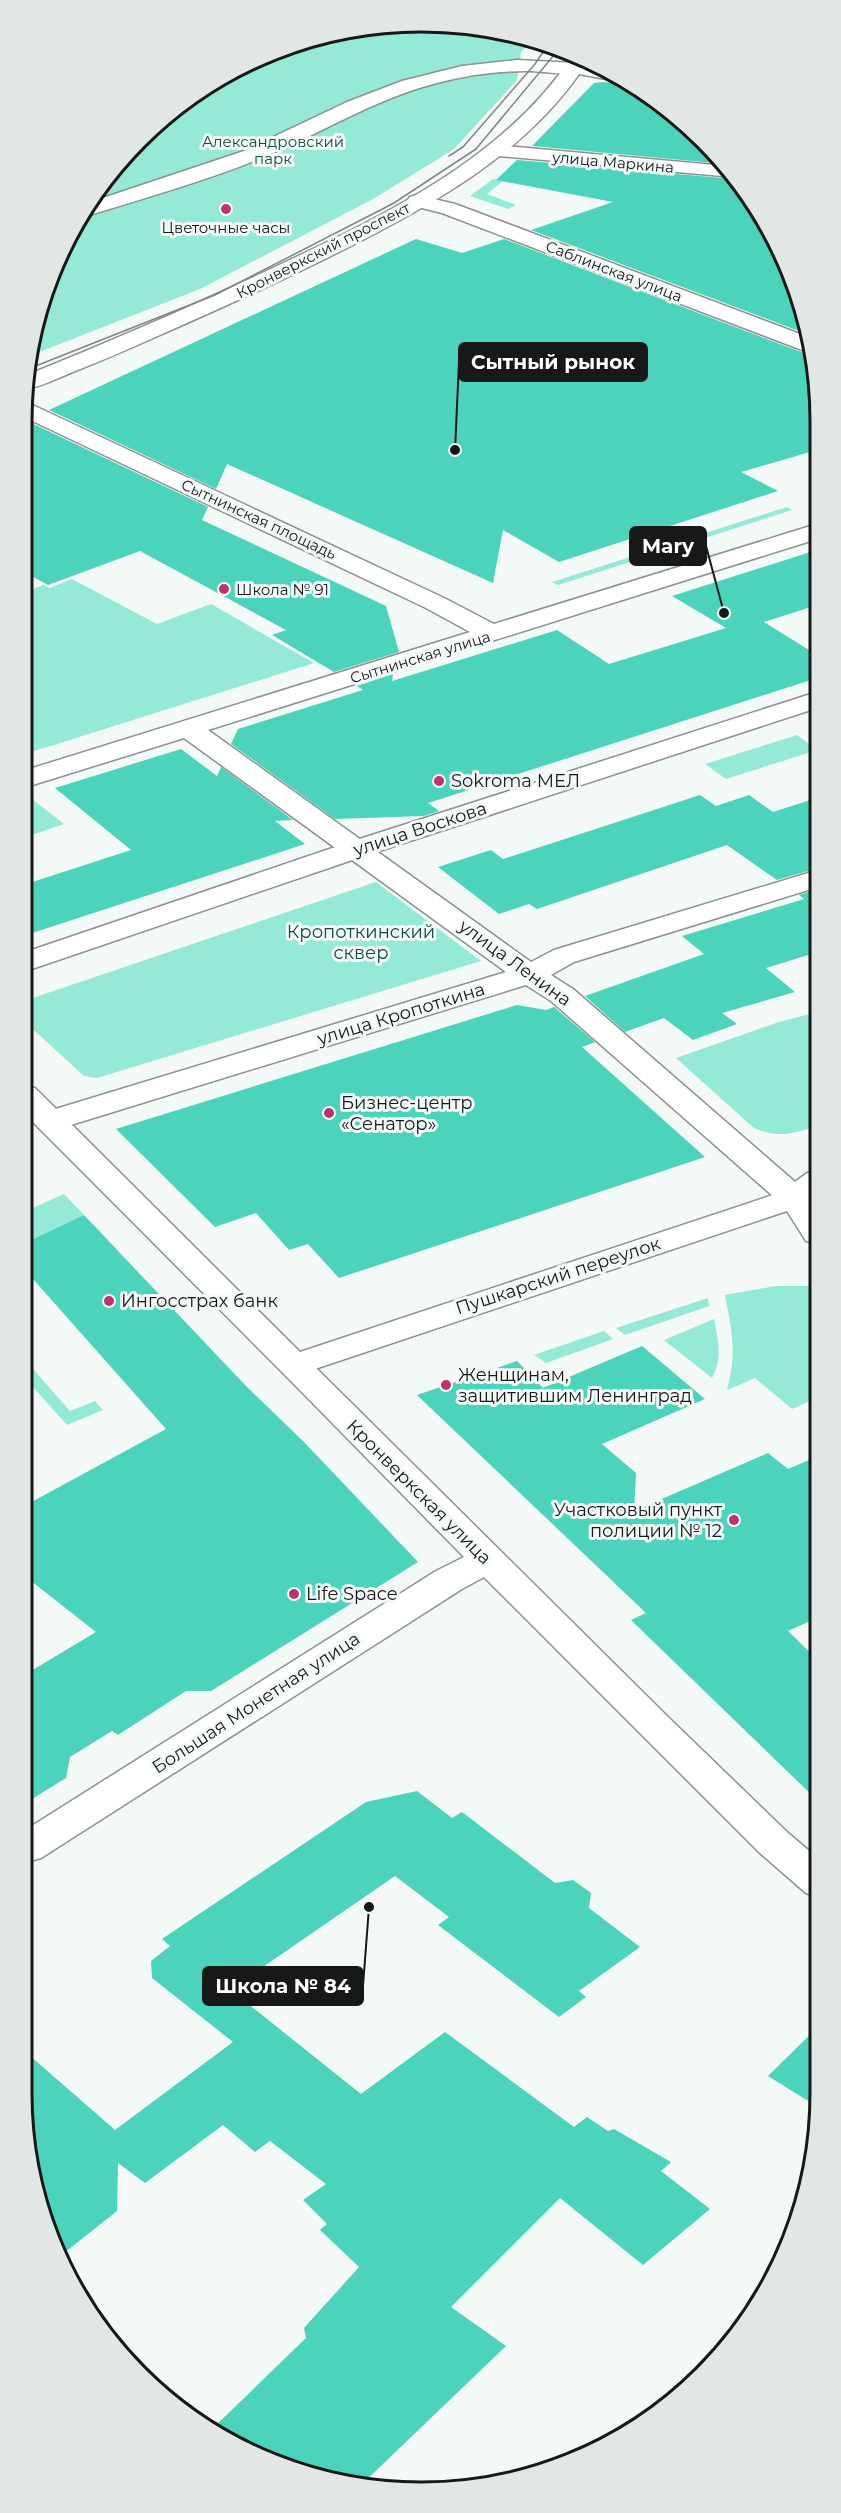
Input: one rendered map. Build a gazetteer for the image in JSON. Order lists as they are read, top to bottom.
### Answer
{
  "streets": {
    "street": [
      "улица Маркина",
      "Кронверкский проспект",
      "Саблинская улица",
      "Сытнинская площадь",
      "Сытнинская улица",
      "улица Воскова",
      "улица Ленина",
      "улица Кропоткина",
      "Пушкарский переулок",
      "Кронверкская улица",
      "Большая Монетная улица"
    ]
  },
  "crossings": [
    ["улица Маркина", "Кронверкский проспект"],
    ["Кронверкский проспект", "Саблинская улица"],
    ["Сытнинская площадь", "Сытнинская улица"],
    ["Сытнинская улица", "улица Ленина"],
    ["улица Воскова", "улица Ленина"],
    ["улица Ленина", "улица Кропоткина"],
    ["улица Ленина", "Пушкарский переулок"],
    ["улица Кропоткина", "Кронверкская улица"],
    ["Пушкарский переулок", "Кронверкская улица"],
    ["Кронверкская улица", "Большая Монетная улица"]
  ],
  "parks": ["Александровский парк", "Кропоткинский сквер"],
  "places": [
    "Цветочные часы",
    "Сытный рынок",
    "Школа № 91",
    "Mary",
    "Sokroma МЕЛ",
    "Бизнес-центр «Сенатор»",
    "Ингосстрах банк",
    "Женщинам, защитившим Ленинград",
    "Участковый пункт полиции № 12",
    "Life Space",
    "Школа № 84"
  ]
}
